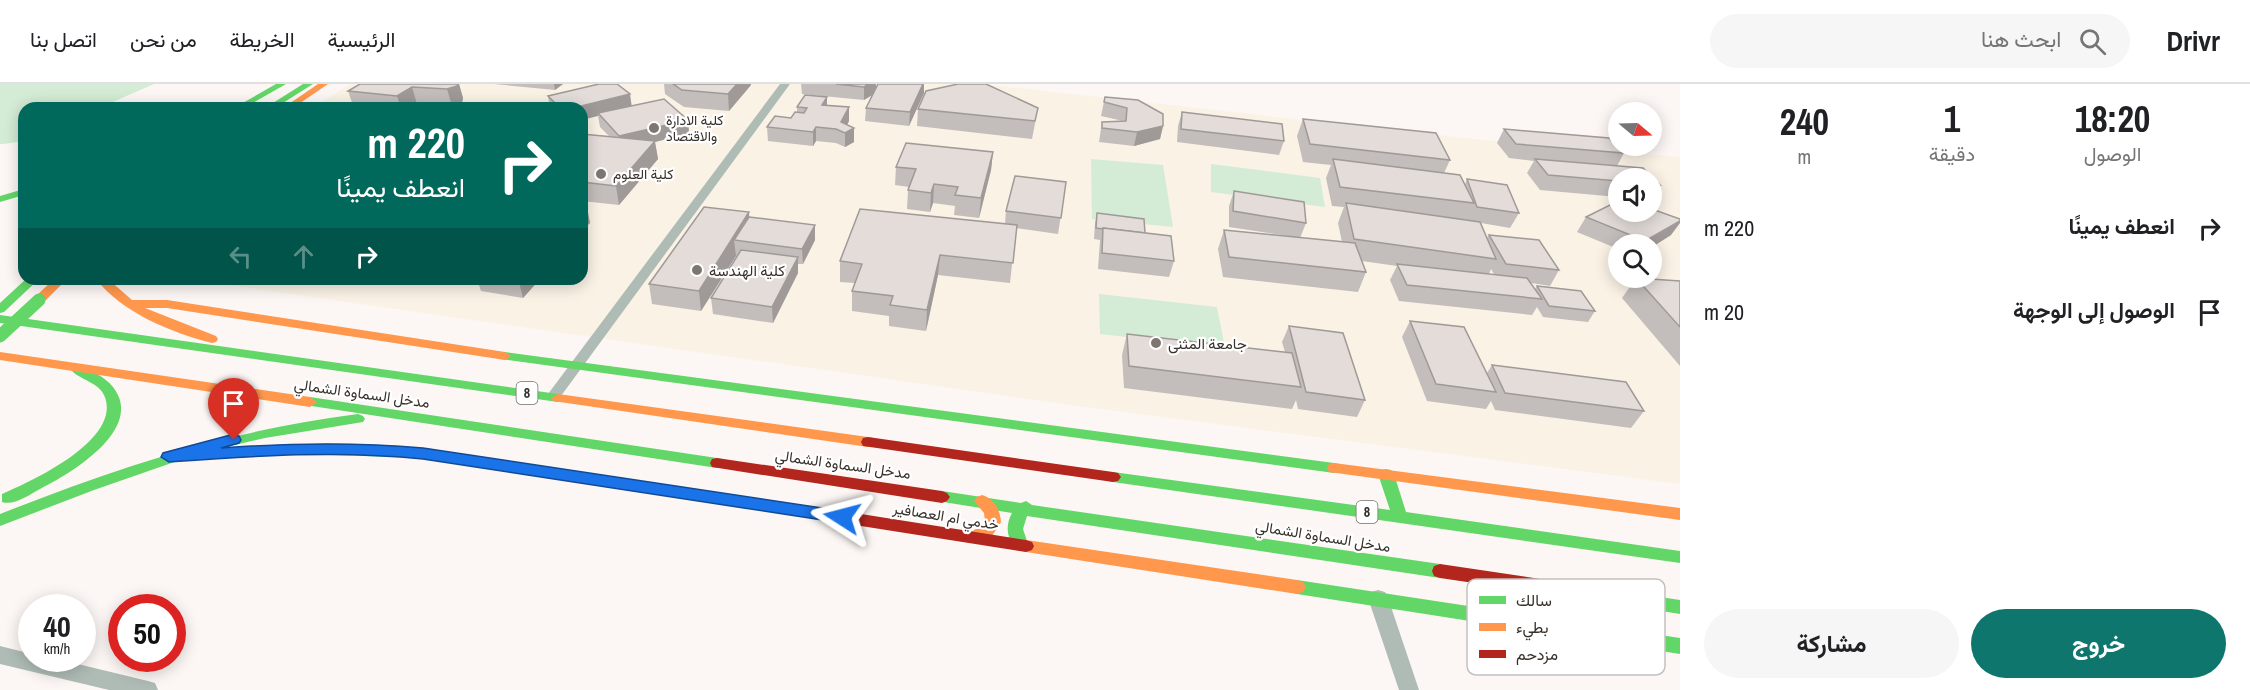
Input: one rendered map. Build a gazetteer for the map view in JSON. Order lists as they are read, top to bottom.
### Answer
{
  "streets": {
    "main road": ["مدخل السماوة الشمالي", "8", "خدمي ام العصافير"]
  },
  "places": [
    "كلية الادارة والاقتصاد",
    "كلية العلوم",
    "كلية الهندسة",
    "جامعة المثنى"
  ],
  "legend": ["سالك", "بطيء", "مزدحم"],
  "north": "right",
  "page": {
    "header": "Drivr",
    "search": "ابحث هنا",
    "nav": [
      "الرئيسية",
      "الخريطة",
      "من نحن",
      "اتصل بنا"
    ],
    "eta": [
      "18:20",
      "الوصول",
      "1",
      "دقيقة",
      "240",
      "m"
    ],
    "turn": ["220 m", "انعطف يمينًا"],
    "list": [
      {
        "name": "انعطف يمينًا",
        "value": "220 m"
      },
      {
        "name": "الوصول إلى الوجهة",
        "value": "20 m"
      }
    ],
    "speed": "40 km/h",
    "limit": "50",
    "buttons": ["خروج", "مشاركة"]
  }
}
